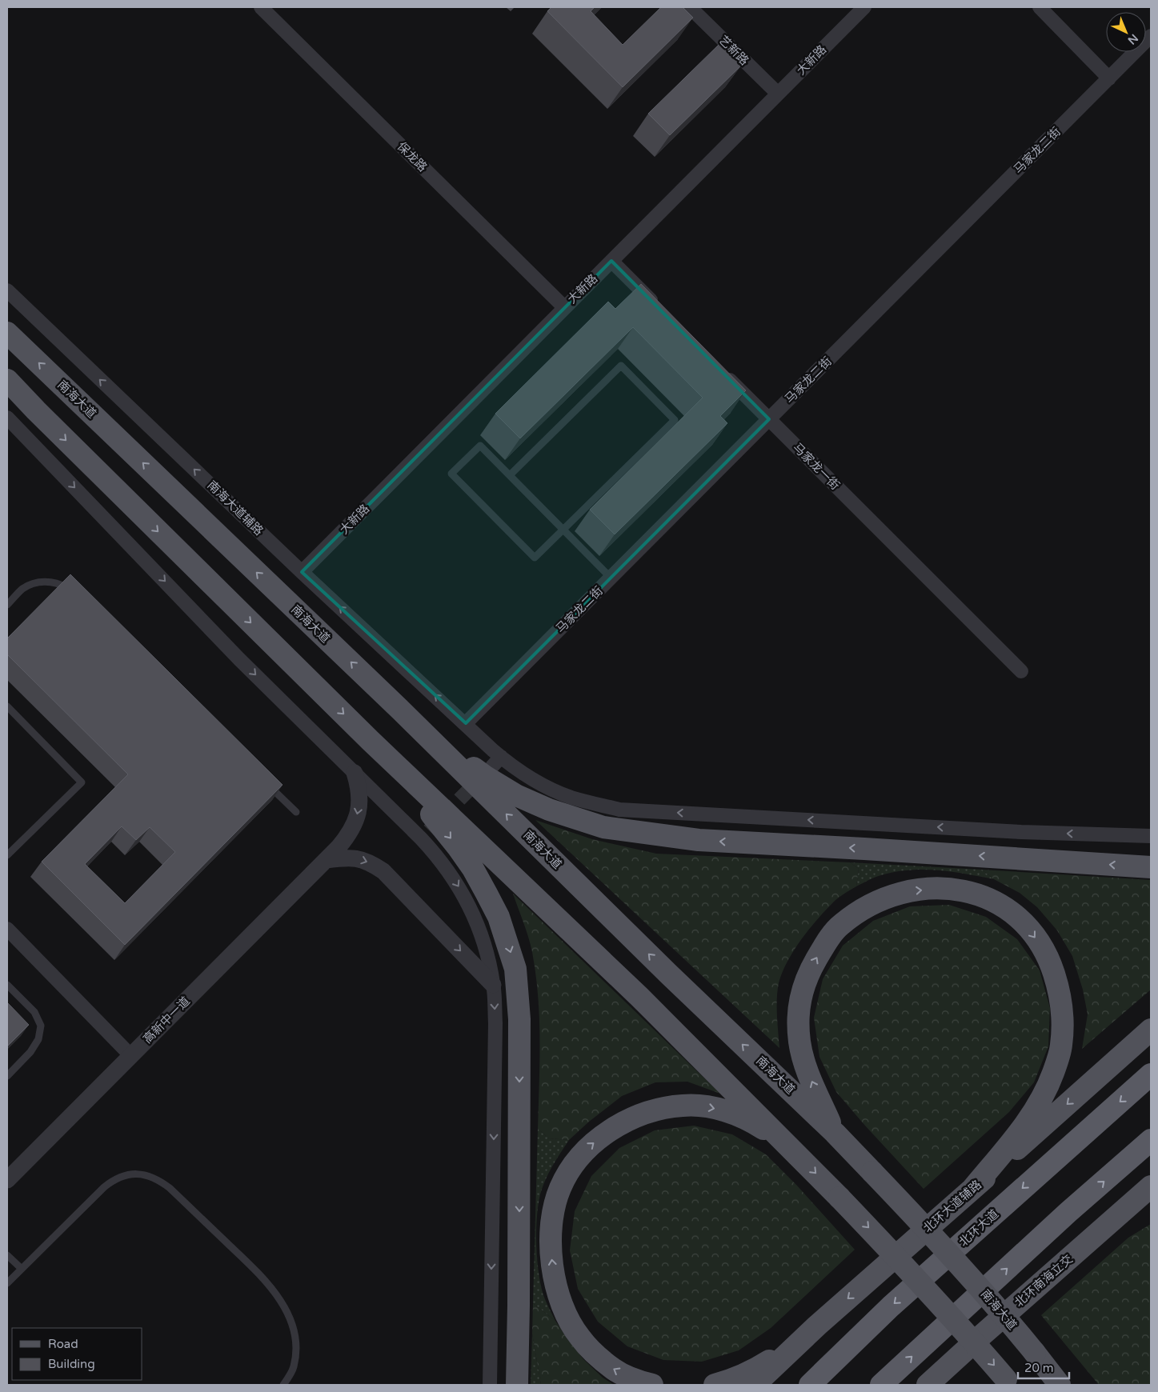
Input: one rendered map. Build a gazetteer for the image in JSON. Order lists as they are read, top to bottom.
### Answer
{
  "streets": {
    "highway": ["北环大道"],
    "main road": ["南海大道", "北环大道辅路", "北环南海立交"],
    "street": [
      "艺新路",
      "大新路",
      "马家龙二街",
      "保龙路",
      "马家龙一街",
      "南海大道辅路",
      "高新中一道"
    ]
  },
  "crossings": [
    ["艺新路", "大新路"],
    ["大新路", "保龙路"],
    ["大新路", "南海大道辅路"],
    ["马家龙二街", "马家龙一街"],
    ["马家龙二街", "南海大道辅路"]
  ],
  "legend": ["Road", "Building"],
  "scale_bar": "20 m",
  "north": "bottom right"
}
